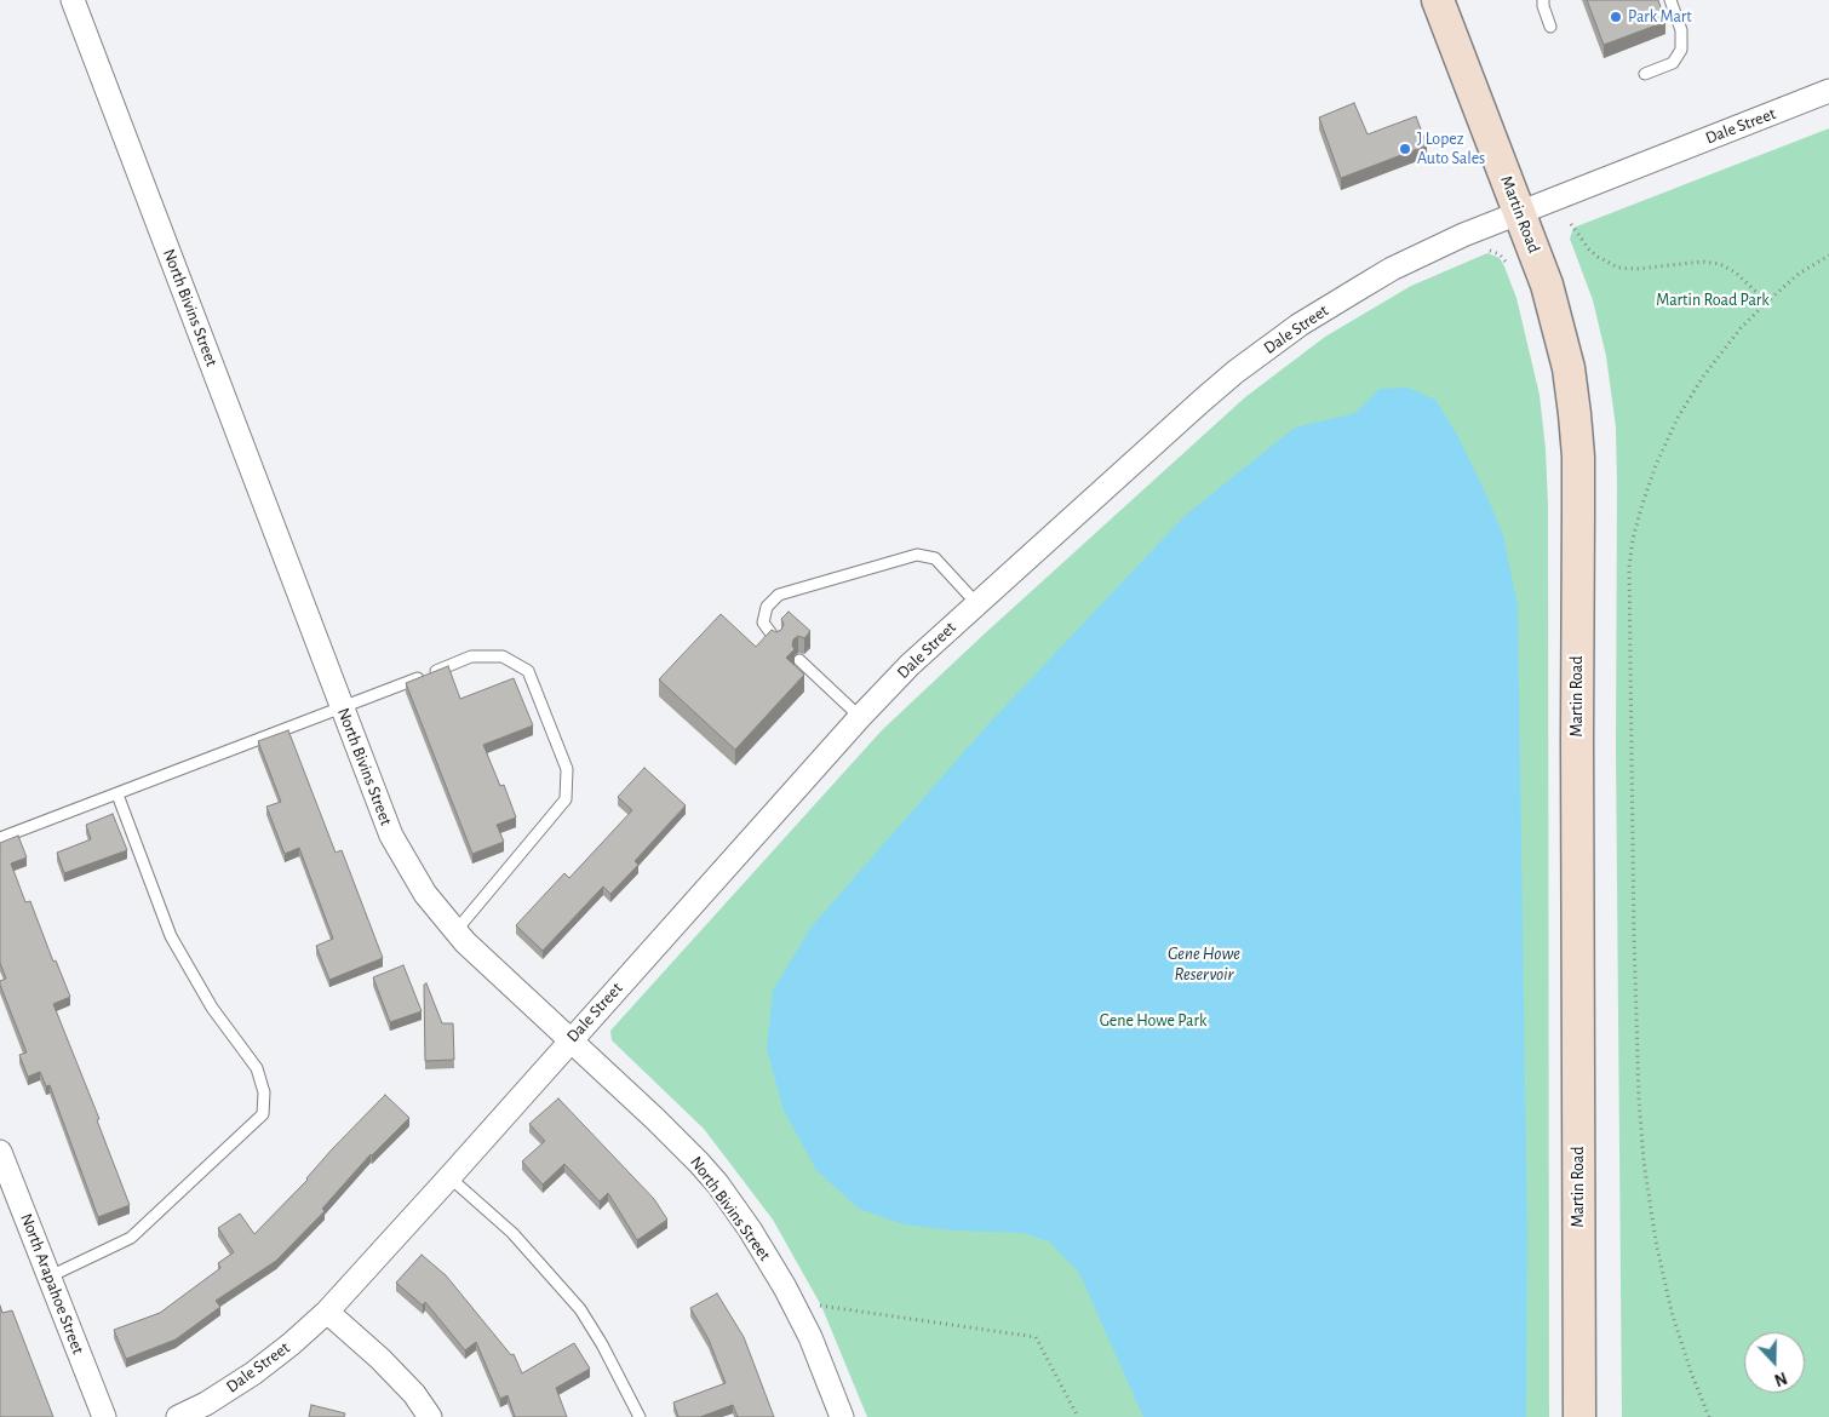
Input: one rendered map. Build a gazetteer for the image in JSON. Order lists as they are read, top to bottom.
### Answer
{
  "streets": {
    "street": [
      "Dale Street",
      "Martin Road",
      "North Bivins Street",
      "North Arapahoe Street"
    ]
  },
  "crossings": [
    ["Dale Street", "Martin Road"],
    ["Dale Street", "North Bivins Street"]
  ],
  "water": ["Gene Howe Reservoir"],
  "parks": ["Martin Road Park", "Gene Howe Park"],
  "places": ["Park Mart", "J Lopez Auto Sales"],
  "north": "bottom"
}
